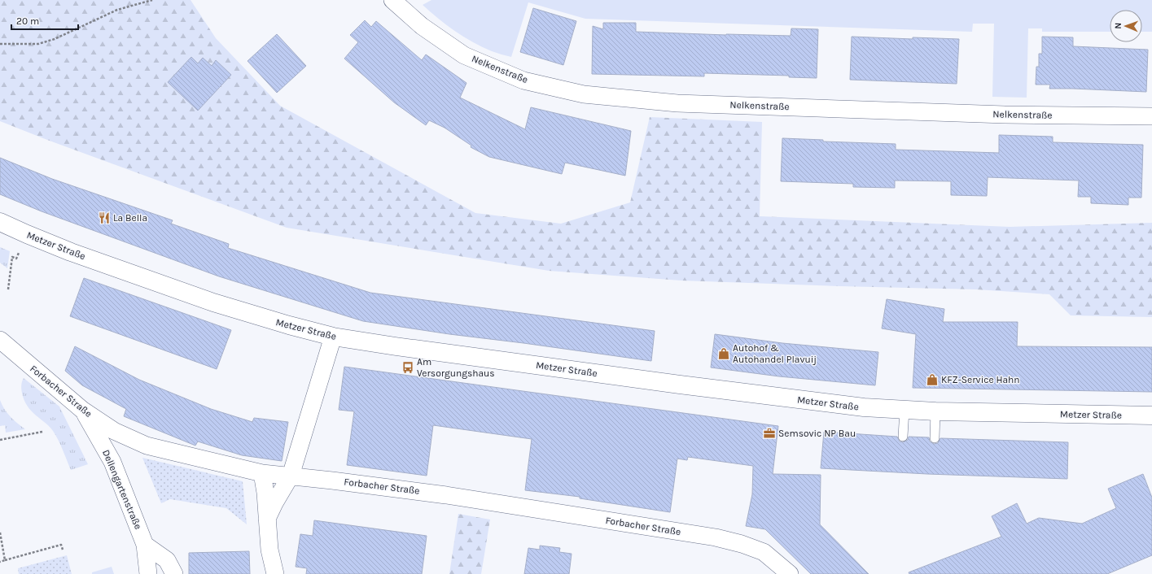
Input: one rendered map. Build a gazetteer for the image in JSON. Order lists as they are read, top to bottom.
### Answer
{
  "streets": {
    "main road": ["Metzer Straße"],
    "street": ["Nelkenstraße", "Forbacher Straße", "Dellengartenstraße"]
  },
  "crossings": [
    ["Forbacher Straße", "Dellengartenstraße"]
  ],
  "places": {
    "restaurant": ["La Bella"],
    "shop": ["Autohof & Autohandel Plavuij", "KFZ-Service Hahn"],
    "bus stop": ["Am Versorgungshaus"],
    "office": ["Semsovic NP Bau"]
  },
  "scale_bar": "20 m",
  "north": "left"
}
